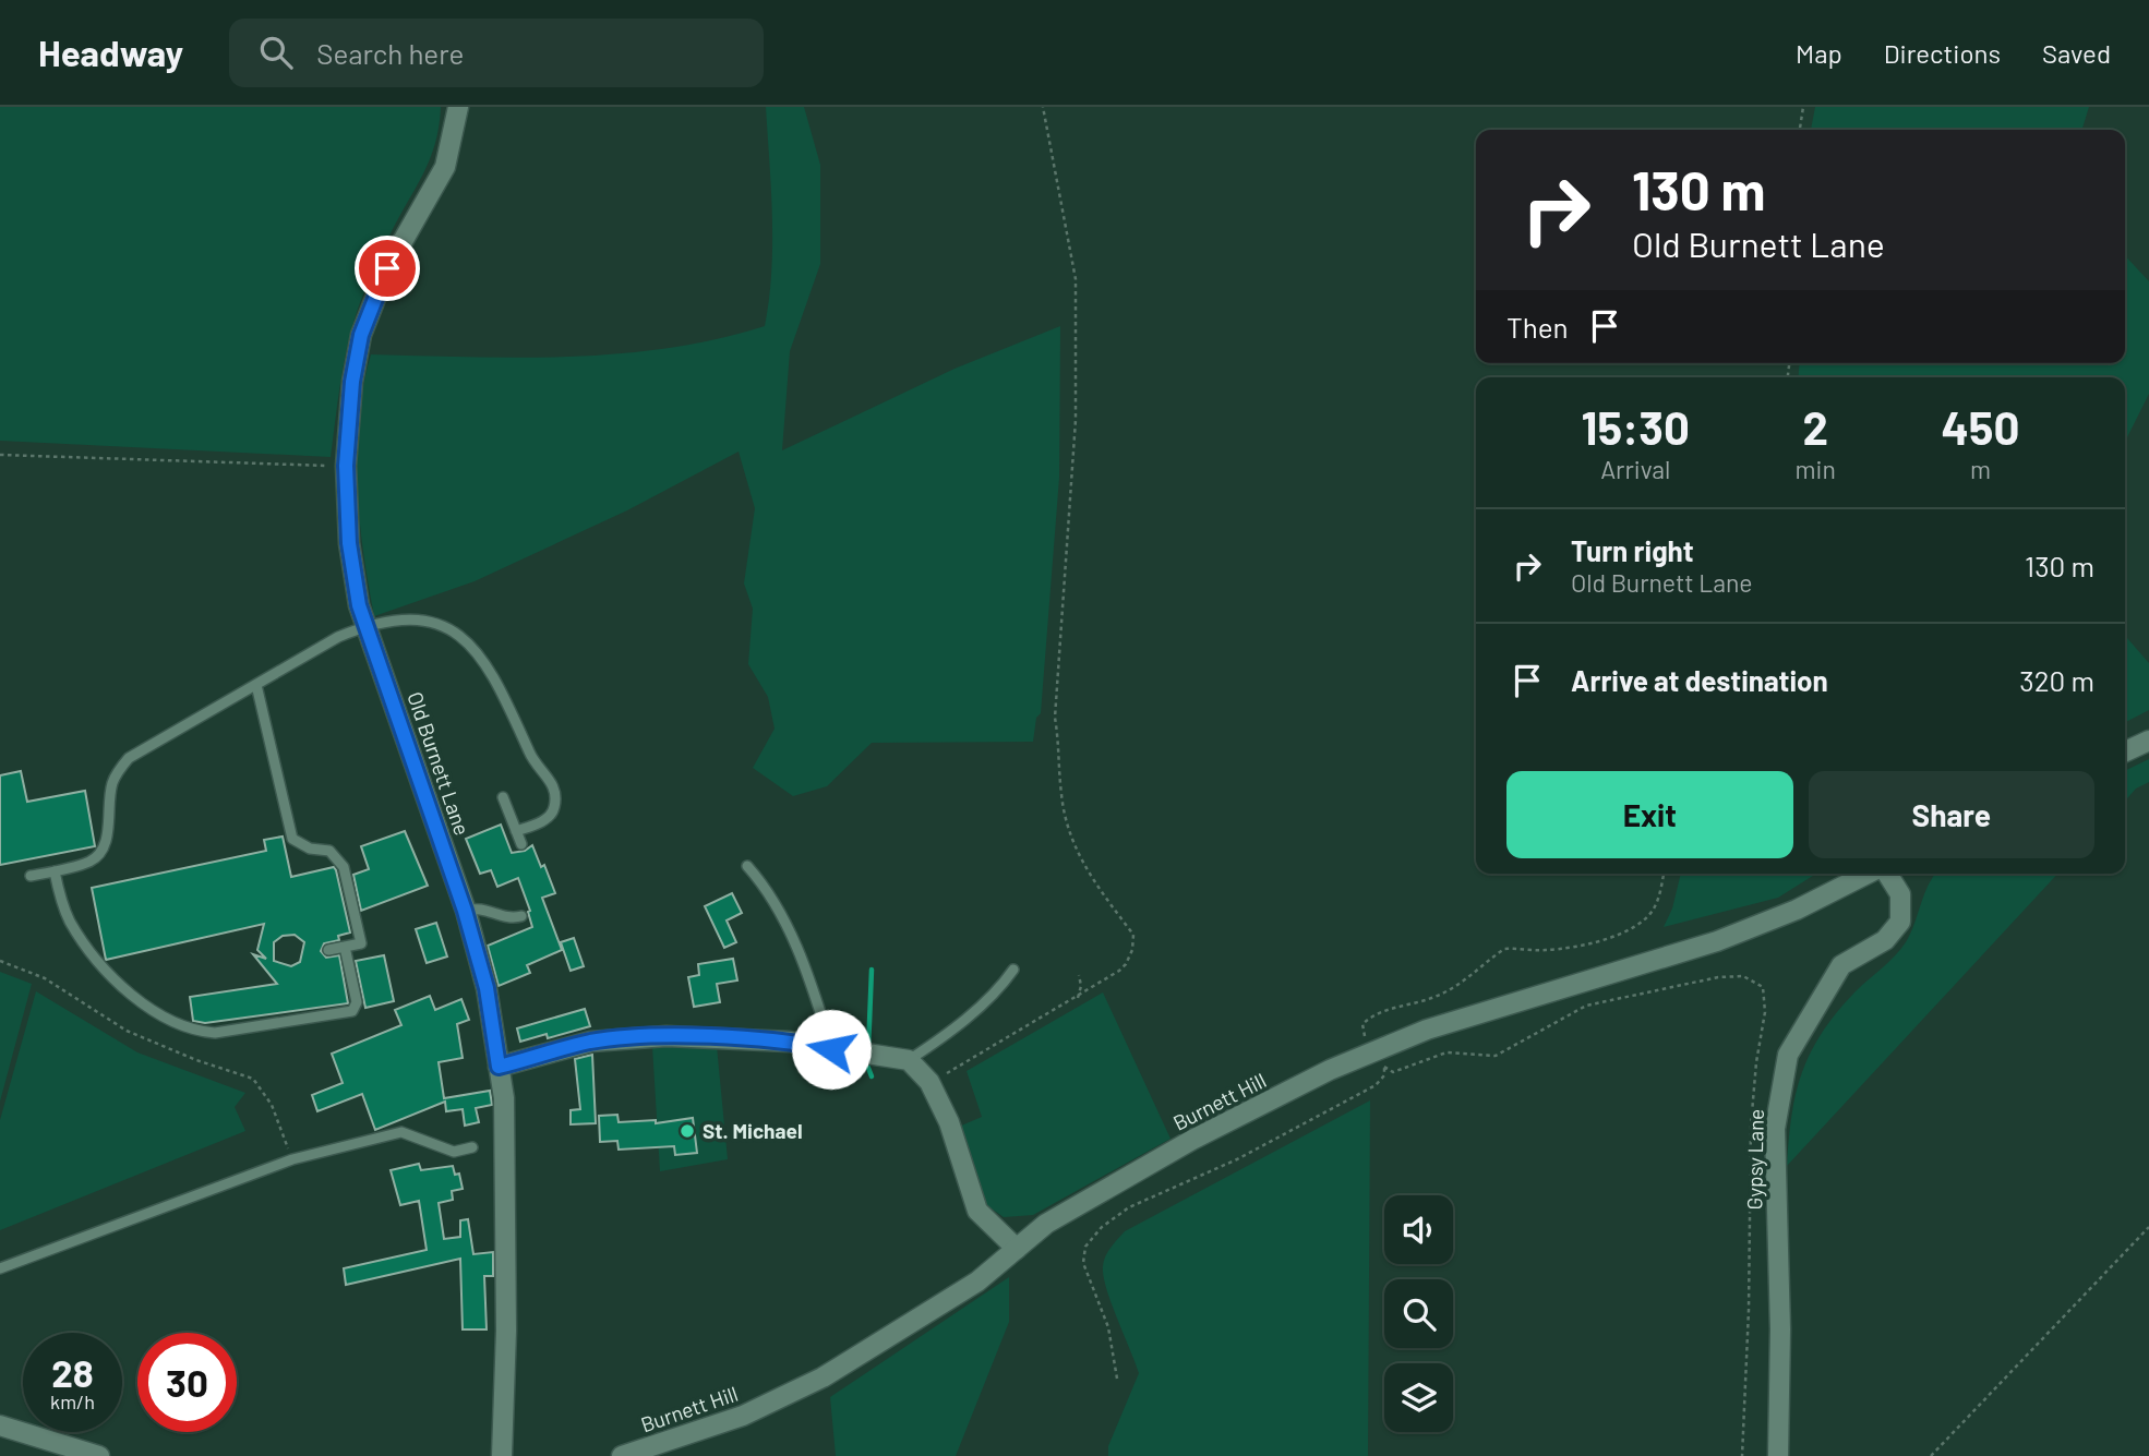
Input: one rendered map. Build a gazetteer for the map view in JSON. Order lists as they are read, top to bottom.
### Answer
{
  "streets": {
    "street": ["Old Burnett Lane", "Burnett Hill", "Gypsy Lane"]
  },
  "places": ["St. Michael"],
  "page": {
    "header": "Headway",
    "search": "Search here",
    "nav": ["Map", "Directions", "Saved"],
    "turn": ["130 m", "Old Burnett Lane"],
    "then": "Then",
    "eta": [
      "15:30",
      "Arrival",
      "2",
      "min",
      "450",
      "m"
    ],
    "list": [
      {
        "name": "Turn right",
        "note": "Old Burnett Lane",
        "value": "130 m"
      },
      {
        "name": "Arrive at destination",
        "value": "320 m"
      }
    ],
    "buttons": ["Exit", "Share"],
    "speed": "28 km/h",
    "limit": "30"
  }
}
